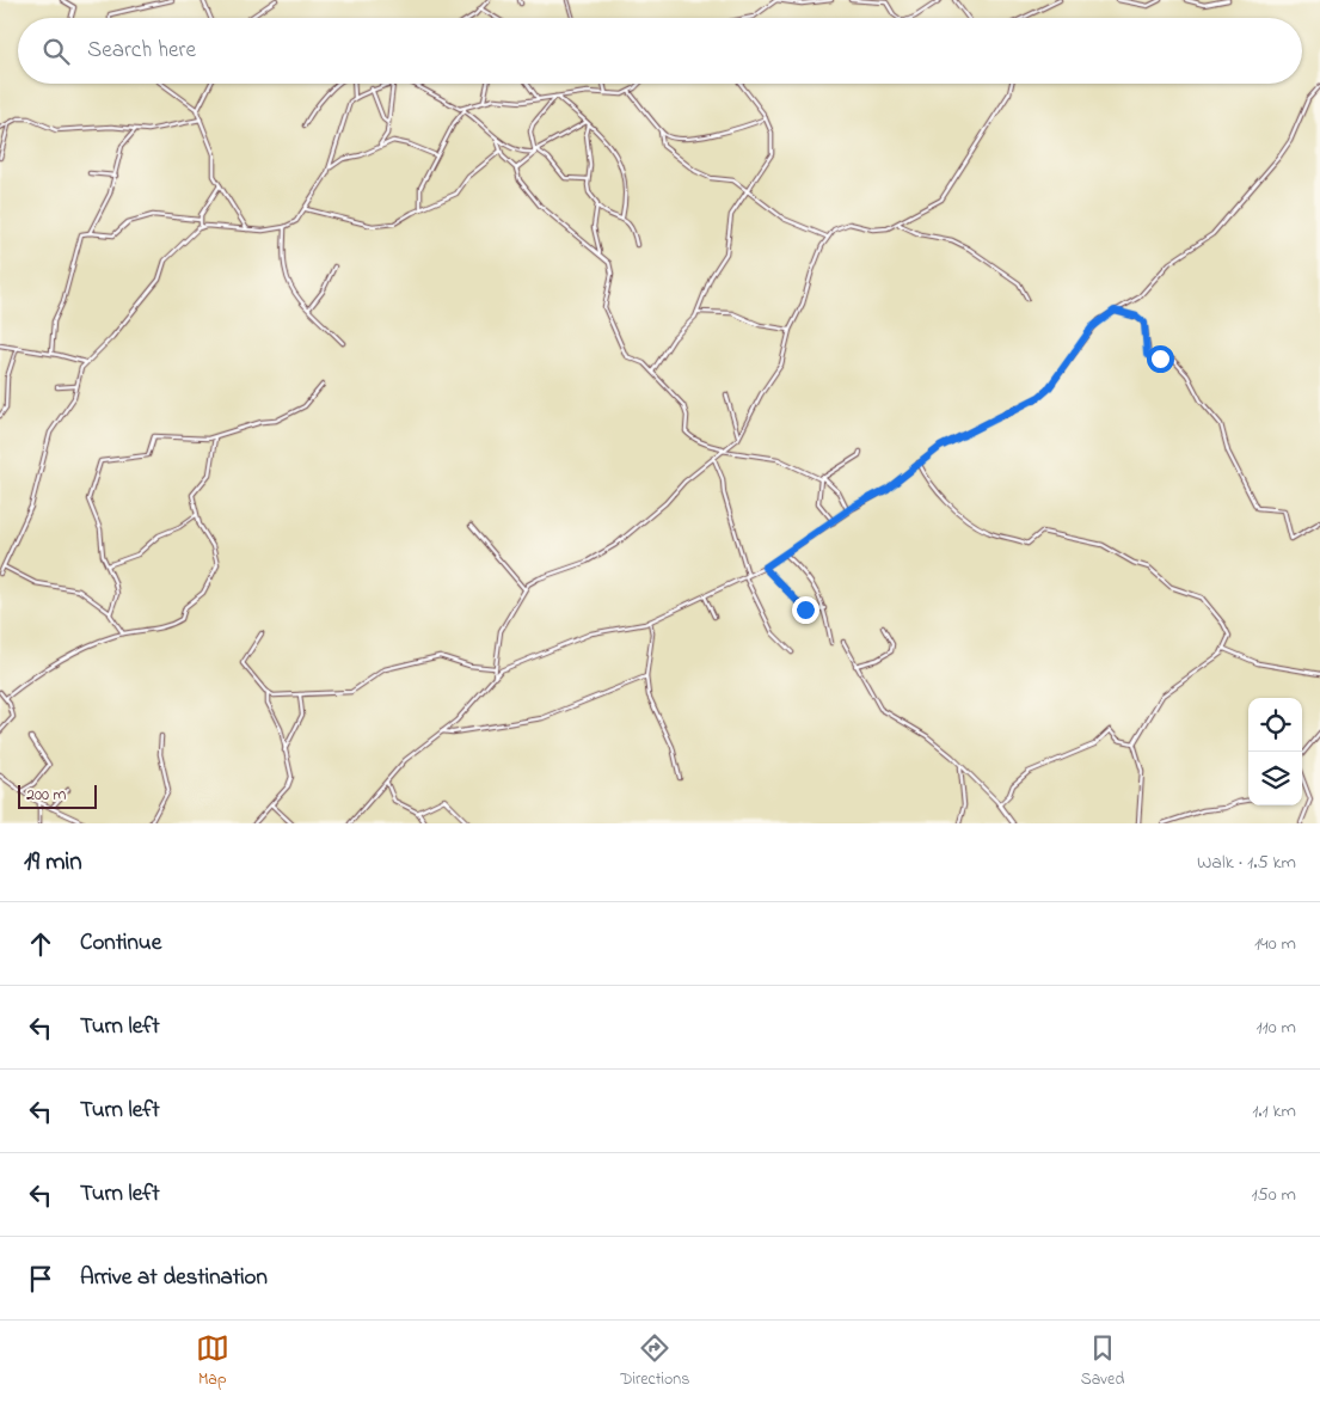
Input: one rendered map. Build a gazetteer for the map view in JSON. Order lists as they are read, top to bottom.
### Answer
{
  "scale_bar": "200 m",
  "page": {
    "search": "Search here",
    "scale": "200 m",
    "heading": ["19 min", "Walk · 1.5 km"],
    "list": [
      ["Continue", "140 m"],
      ["Turn left", "110 m"],
      ["Turn left", "1.1 km"],
      ["Turn left", "150 m"],
      "Arrive at destination"
    ],
    "nav": ["Map", "Directions", "Saved"]
  }
}
